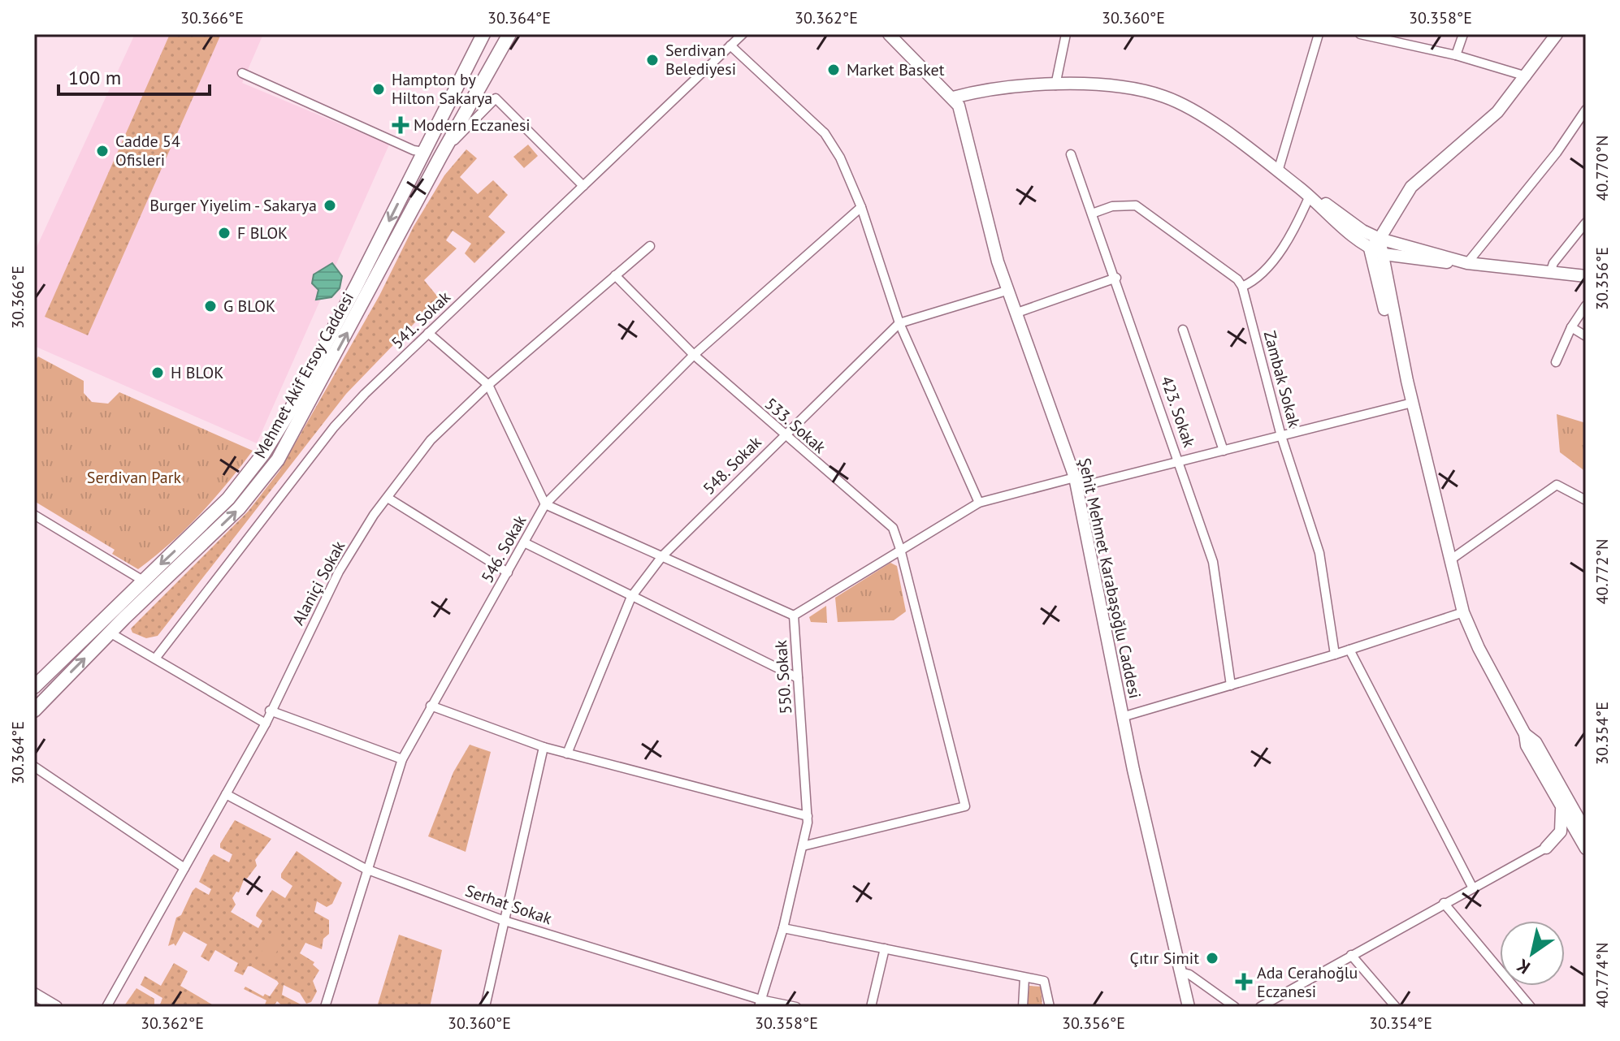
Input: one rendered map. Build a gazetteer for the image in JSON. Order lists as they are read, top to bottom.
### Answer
{
  "streets": {
    "main road": ["Mehmet Akif Ersoy Caddesi", "Şehit Mehmet Karabaşoğlu Caddesi"],
    "street": [
      "541. Sokak",
      "Zambak Sokak",
      "423. Sokak",
      "533. Sokak",
      "548. Sokak",
      "546. Sokak",
      "Alaniçi Sokak",
      "550. Sokak",
      "Serhat Sokak"
    ]
  },
  "crossings": [
    ["Zambak Sokak", "550. Sokak"],
    ["423. Sokak", "550. Sokak"],
    ["533. Sokak", "548. Sokak"],
    ["533. Sokak", "546. Sokak"],
    ["533. Sokak", "Alaniçi Sokak"],
    ["533. Sokak", "550. Sokak"],
    ["548. Sokak", "Şehit Mehmet Karabaşoğlu Caddesi"],
    ["546. Sokak", "Serhat Sokak"],
    ["Şehit Mehmet Karabaşoğlu Caddesi", "550. Sokak"],
    ["Alaniçi Sokak", "Serhat Sokak"],
    ["550. Sokak", "Serhat Sokak"]
  ],
  "parks": ["Serdivan Park"],
  "places": {
    "other": [
      "Serdivan Belediyesi",
      "Market Basket",
      "Hampton by Hilton Sakarya",
      "Cadde 54 Ofisleri",
      "Burger Yiyelim - Sakarya",
      "F BLOK",
      "G BLOK",
      "H BLOK",
      "Çıtır Simit"
    ],
    "health": ["Modern Eczanesi", "Ada Cerahoğlu Eczanesi"]
  },
  "scale_bar": "100 m",
  "north": "bottom left",
  "coordinates": [
    "30.366°E",
    "30.364°E",
    "30.362°E",
    "30.360°E",
    "30.358°E",
    "40.770°N",
    "30.356°E",
    "40.772°N",
    "30.354°E",
    "40.774°N"
  ]
}
